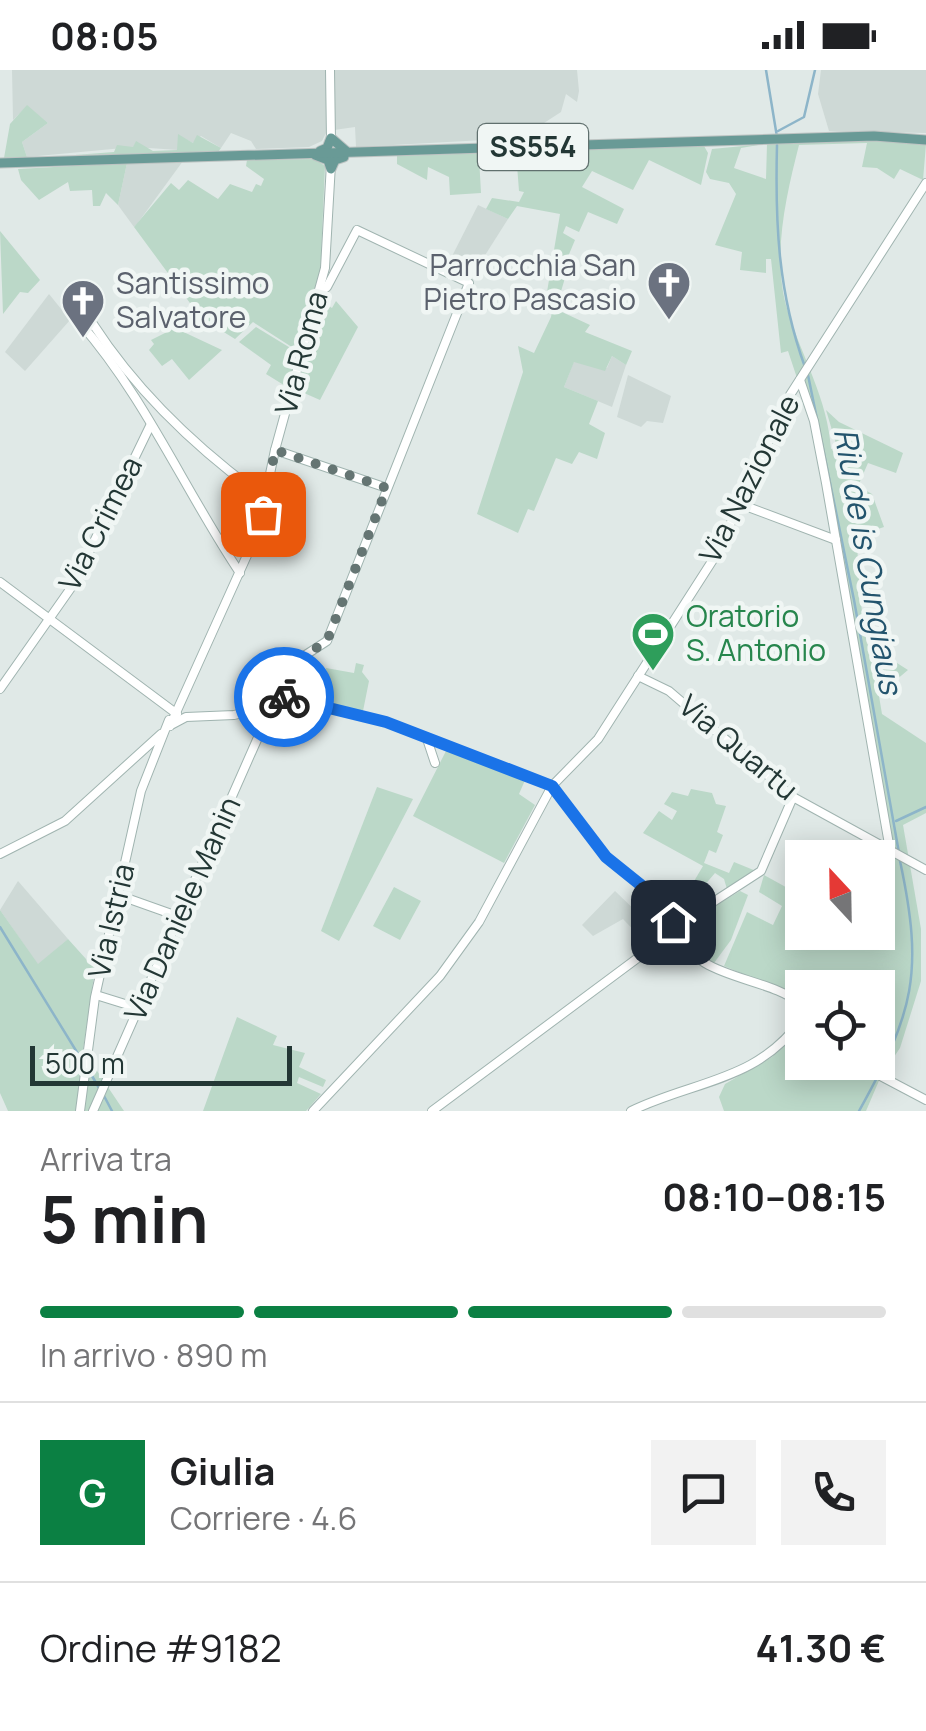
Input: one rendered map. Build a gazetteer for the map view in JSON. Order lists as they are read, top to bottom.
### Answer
{
  "streets": {
    "main road": ["SS554"],
    "street": [
      "Via Roma",
      "Via Nazionale",
      "Via Crimea",
      "Via Quartu",
      "Via Daniele Manin",
      "Via Istria"
    ]
  },
  "crossings": [
    ["SS554", "Via Roma"],
    ["Via Nazionale", "Via Quartu"]
  ],
  "water": ["Riu de is Cungiaus"],
  "places": {
    "church": ["Parrocchia San Pietro Pascasio", "Santissimo Salvatore"],
    "sports": ["Oratorio S. Antonio"]
  },
  "scale_bar": "500 m",
  "north": "top",
  "page": {
    "status": "08:05",
    "scale": "500 m",
    "heading": ["5 min", "Arriva tra", "08:10–08:15"],
    "panel": [
      "Giulia",
      "Corriere · 4.6",
      "Ordine #9182",
      "41.30 €"
    ],
    "bar": "In arrivo · 890 m",
    "round": "G"
  }
}
